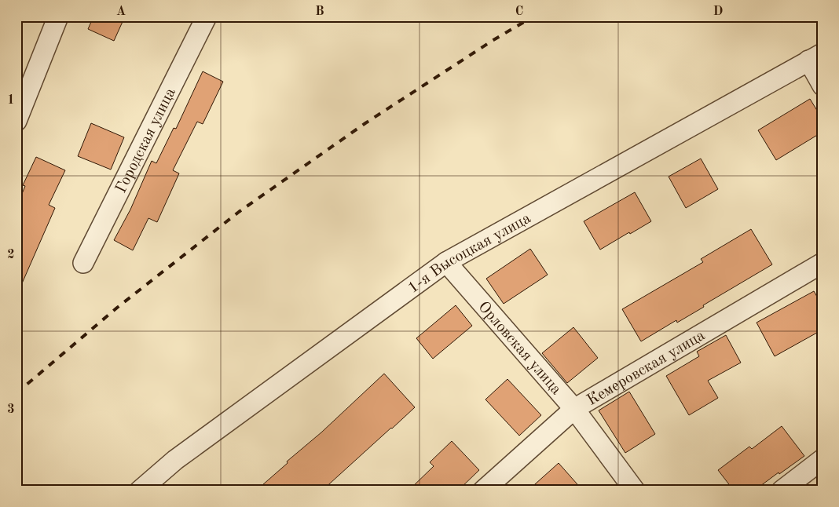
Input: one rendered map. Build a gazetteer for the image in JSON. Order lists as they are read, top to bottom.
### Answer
{
  "streets": {
    "street": [
      "Городская улица",
      "1-я Высоцкая улица",
      "Орловская улица",
      "Кемеровская улица"
    ]
  },
  "crossings": [
    ["1-я Высоцкая улица", "Орловская улица"],
    ["Орловская улица", "Кемеровская улица"]
  ],
  "grid": {
    "columns": [
      "A",
      "B",
      "C",
      "D"
    ],
    "rows": ["1", "2", "3"]
  }
}
